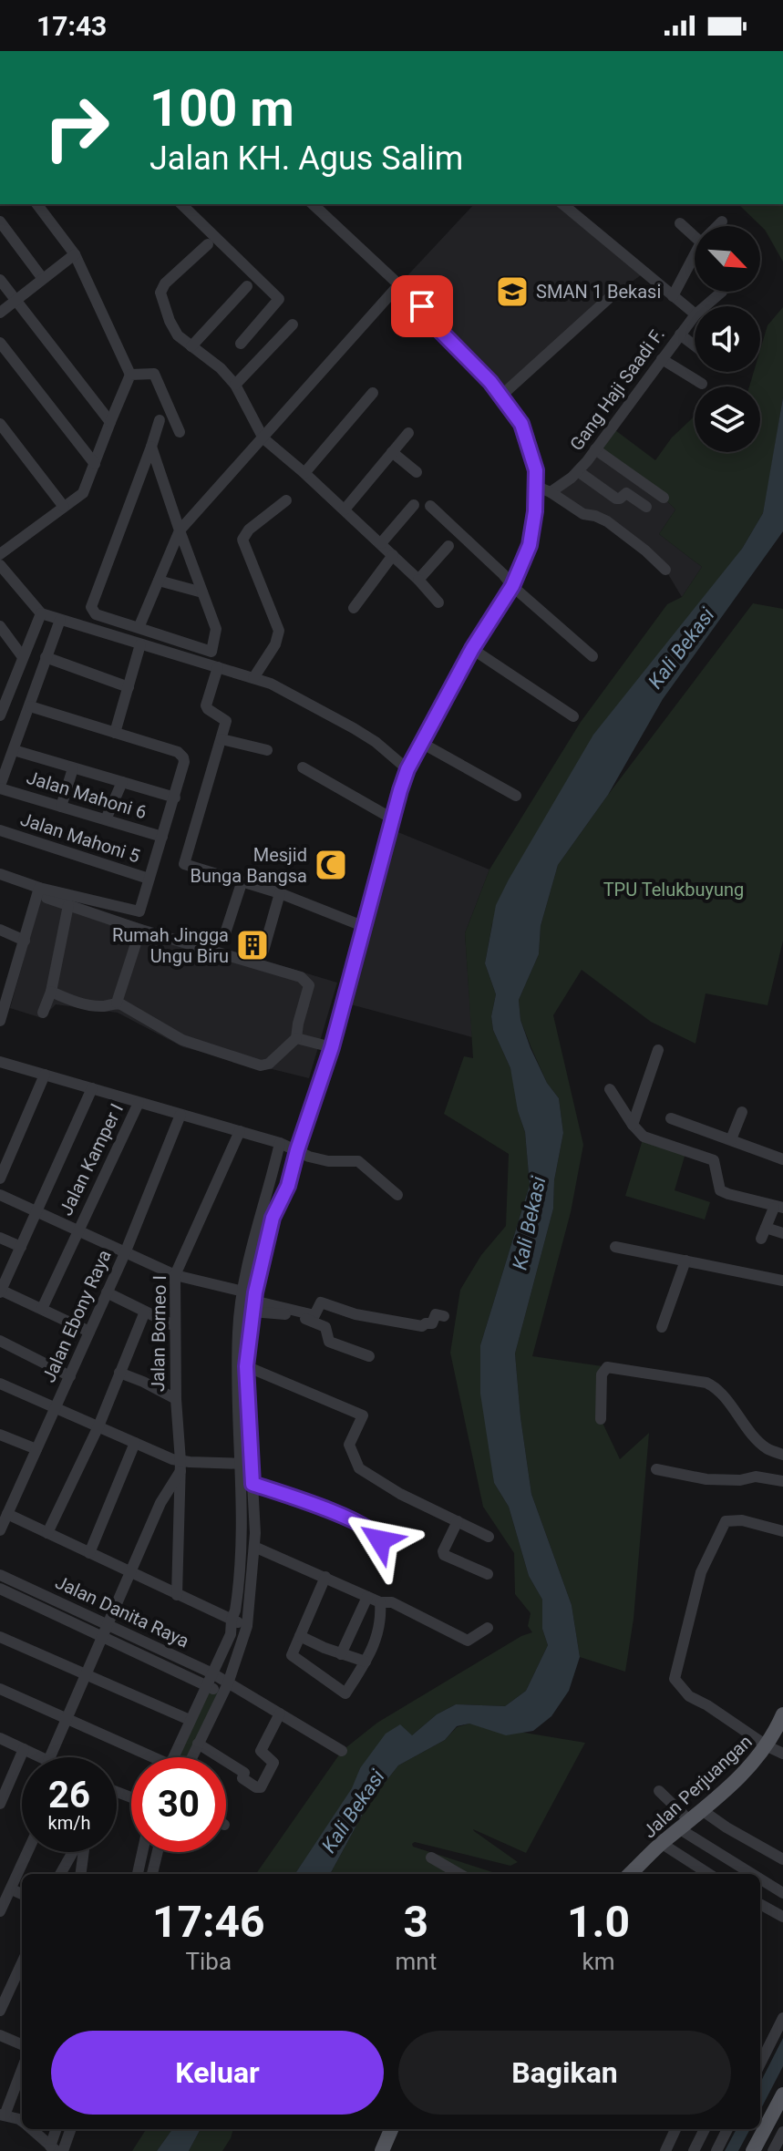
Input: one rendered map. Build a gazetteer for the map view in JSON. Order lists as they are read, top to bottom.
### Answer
{
  "streets": {
    "main road": ["Jalan Perjuangan"],
    "street": [
      "Gang Haji Saadi F.",
      "Jalan Mahoni 6",
      "Jalan Mahoni 5",
      "Jalan Kamper I",
      "Jalan Ebony Raya",
      "Jalan Borneo I",
      "Jalan Danita Raya"
    ]
  },
  "water": ["Kali Bekasi"],
  "parks": ["TPU Telukbuyung"],
  "places": {
    "school or university": ["SMAN 1 Bekasi"],
    "mosque": ["Mesjid Bunga Bangsa"],
    "building": ["Rumah Jingga Ungu Biru"]
  },
  "north": "bottom right",
  "page": {
    "status": "17:43",
    "turn": ["100 m", "Jalan KH. Agus Salim"],
    "speed": "26 km/h",
    "limit": "30",
    "eta": [
      "17:46",
      "Tiba",
      "3",
      "mnt",
      "1.0",
      "km"
    ],
    "buttons": ["Keluar", "Bagikan"]
  }
}
